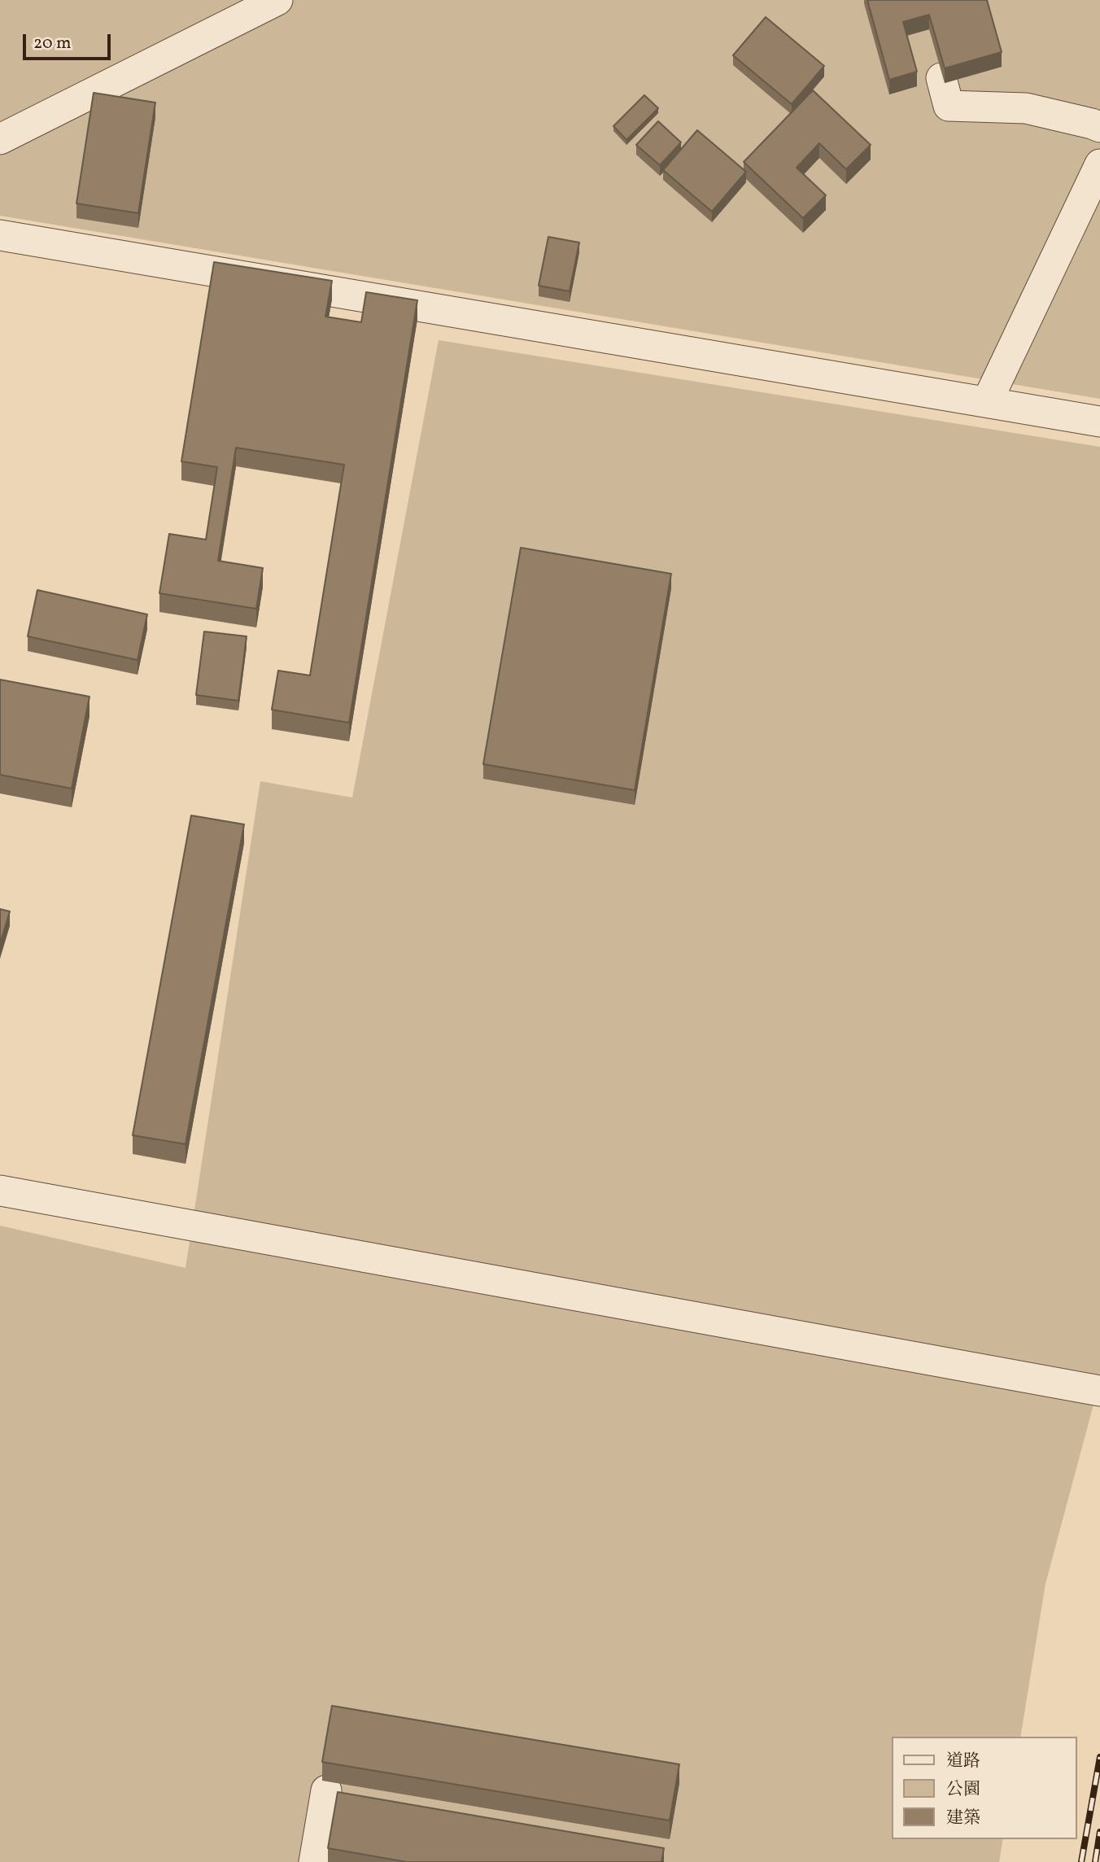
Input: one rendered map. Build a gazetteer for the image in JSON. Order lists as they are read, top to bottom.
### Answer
{
  "legend": ["道路", "公園", "建築"],
  "scale_bar": "20 m"
}
